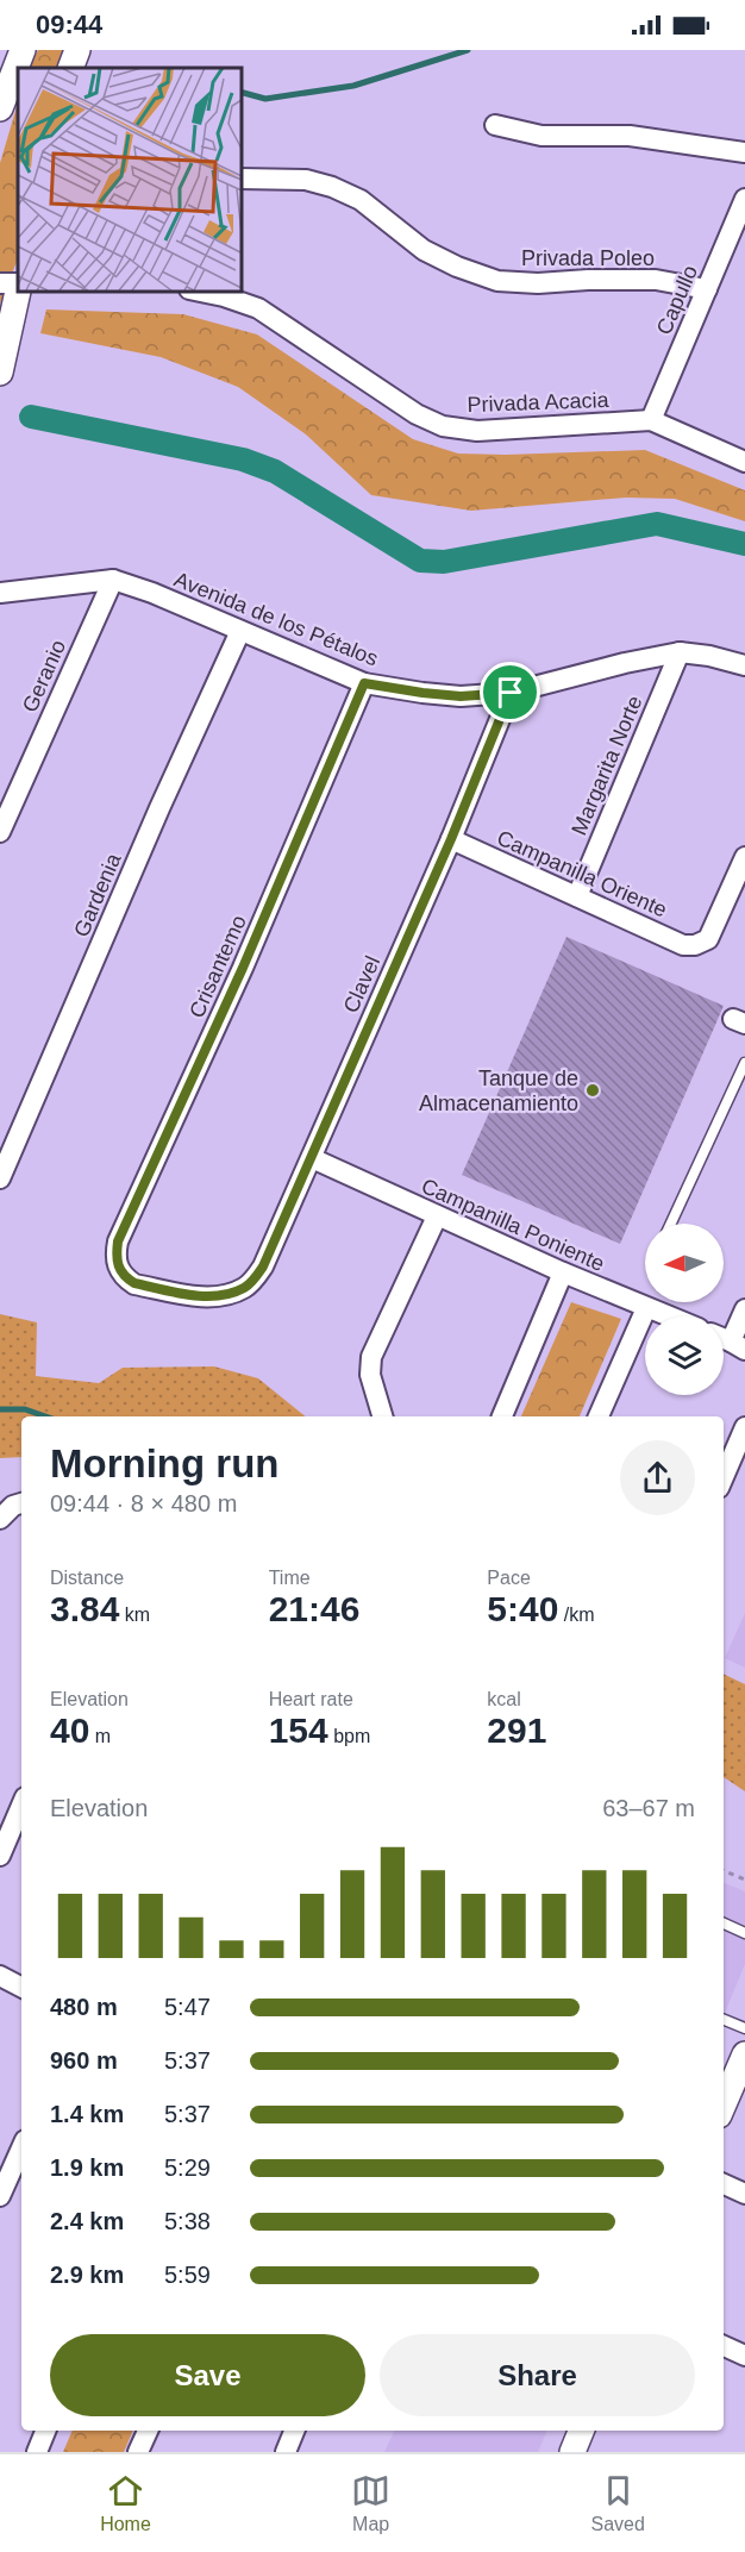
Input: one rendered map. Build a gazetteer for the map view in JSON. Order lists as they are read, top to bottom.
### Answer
{
  "streets": {
    "street": [
      "Privada Poleo",
      "Capullo",
      "Privada Acacia",
      "Avenida de los Pétalos",
      "Geranio",
      "Margarita Norte",
      "Campanilla Oriente",
      "Gardenia",
      "Crisantemo",
      "Clavel",
      "Campanilla Poniente"
    ]
  },
  "crossings": [
    ["Privada Poleo", "Capullo"],
    ["Capullo", "Privada Acacia"],
    ["Avenida de los Pétalos", "Geranio"],
    ["Avenida de los Pétalos", "Margarita Norte"],
    ["Avenida de los Pétalos", "Gardenia"],
    ["Avenida de los Pétalos", "Crisantemo"],
    ["Avenida de los Pétalos", "Clavel"],
    ["Margarita Norte", "Campanilla Oriente"],
    ["Campanilla Oriente", "Clavel"],
    ["Crisantemo", "Clavel"],
    ["Clavel", "Campanilla Poniente"]
  ],
  "places": ["Tanque de Almacenamiento"],
  "north": "left",
  "page": {
    "status": "09:44",
    "heading": ["Morning run", "09:44 · 8 × 480 m"],
    "stats": [
      ["Distance", "3.84 km"],
      ["Time", "21:46"],
      ["Pace", "5:40 /km"],
      ["Elevation", "40 m"],
      ["Heart rate", "154 bpm"],
      ["kcal", "291"]
    ],
    "chart": ["Elevation", "63–67 m"],
    "list": [
      {
        "name": "480 m",
        "note": "5:47"
      },
      {
        "name": "960 m",
        "note": "5:37"
      },
      {
        "name": "1.4 km",
        "note": "5:37"
      },
      {
        "name": "1.9 km",
        "note": "5:29"
      },
      {
        "name": "2.4 km",
        "note": "5:38"
      },
      {
        "name": "2.9 km",
        "note": "5:59"
      }
    ],
    "buttons": ["Save", "Share"],
    "tabs": ["Home", "Map", "Saved"]
  }
}
